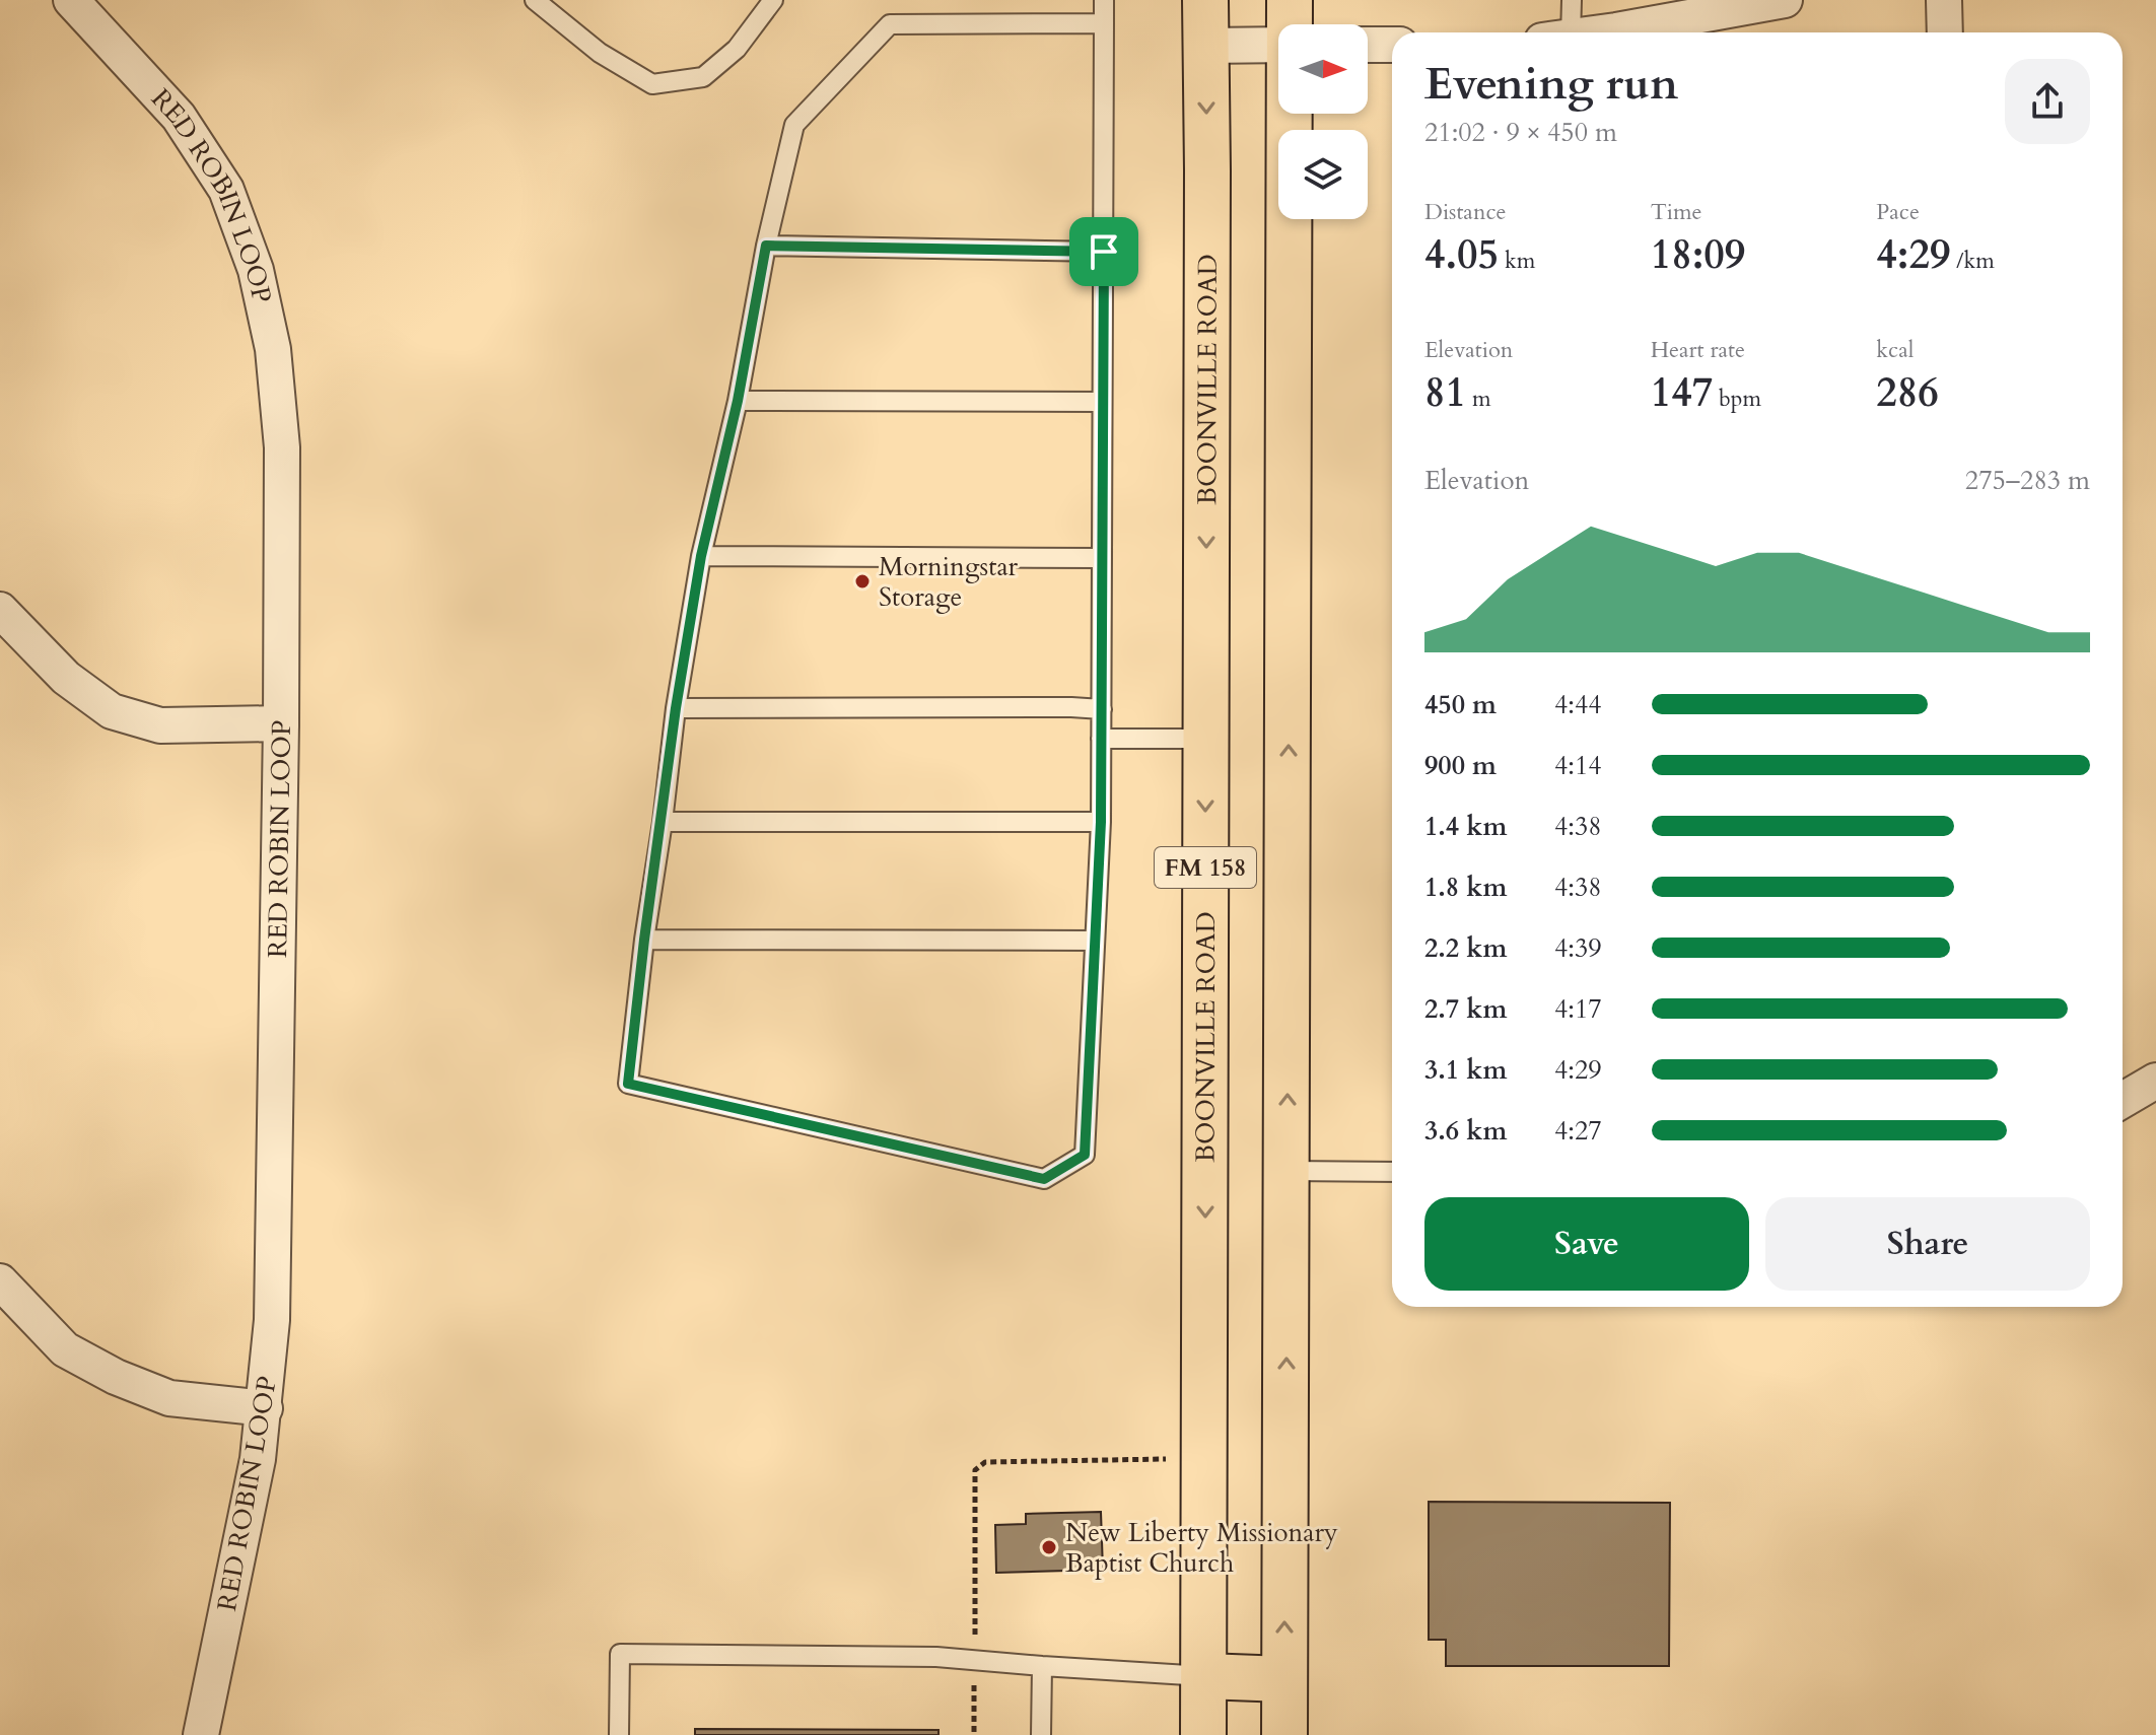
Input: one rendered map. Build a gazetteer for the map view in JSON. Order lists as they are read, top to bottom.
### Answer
{
  "streets": {
    "main road": ["BOONVILLE ROAD", "FM 158"],
    "street": ["RED ROBIN LOOP"]
  },
  "places": ["Morningstar Storage", "New Liberty Missionary Baptist Church"],
  "north": "right",
  "page": {
    "heading": ["Evening run", "21:02 · 9 × 450 m"],
    "stats": [
      ["Distance", "4.05 km"],
      ["Time", "18:09"],
      ["Pace", "4:29 /km"],
      ["Elevation", "81 m"],
      ["Heart rate", "147 bpm"],
      ["kcal", "286"]
    ],
    "chart": ["Elevation", "275–283 m"],
    "list": [
      {
        "name": "450 m",
        "note": "4:44"
      },
      {
        "name": "900 m",
        "note": "4:14"
      },
      {
        "name": "1.4 km",
        "note": "4:38"
      },
      {
        "name": "1.8 km",
        "note": "4:38"
      },
      {
        "name": "2.2 km",
        "note": "4:39"
      },
      {
        "name": "2.7 km",
        "note": "4:17"
      },
      {
        "name": "3.1 km",
        "note": "4:29"
      },
      {
        "name": "3.6 km",
        "note": "4:27"
      }
    ],
    "buttons": ["Save", "Share"]
  }
}
